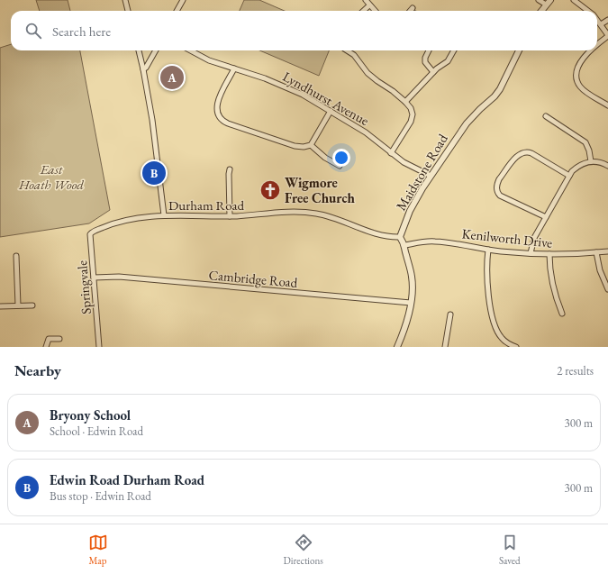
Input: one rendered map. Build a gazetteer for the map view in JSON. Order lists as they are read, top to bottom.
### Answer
{
  "streets": {
    "street": [
      "Lyndhurst Avenue",
      "Maidstone Road",
      "Durham Road",
      "Kenilworth Drive",
      "Cambridge Road",
      "Springvale"
    ]
  },
  "crossings": [
    ["Lyndhurst Avenue", "Maidstone Road"],
    ["Maidstone Road", "Durham Road"],
    ["Durham Road", "Springvale"],
    ["Cambridge Road", "Springvale"]
  ],
  "parks": ["East Hoath Wood"],
  "places": {
    "church": ["Wigmore Free Church"]
  },
  "page": {
    "search": "Search here",
    "pins": ["A", "B"],
    "heading": ["Nearby", "2 results"],
    "list": [
      {
        "mark": "A",
        "name": "Bryony School",
        "note": "School · Edwin Road",
        "value": "300 m"
      },
      {
        "mark": "B",
        "name": "Edwin Road Durham Road",
        "note": "Bus stop · Edwin Road",
        "value": "300 m"
      }
    ],
    "nav": ["Map", "Directions", "Saved"]
  }
}
